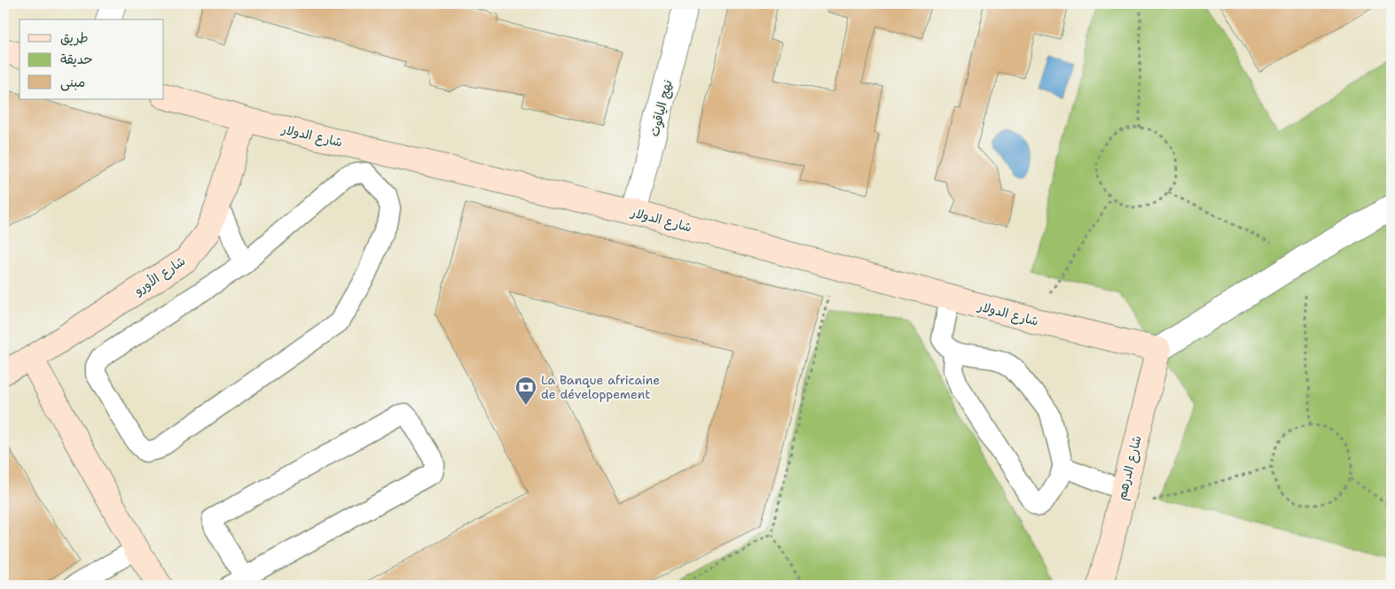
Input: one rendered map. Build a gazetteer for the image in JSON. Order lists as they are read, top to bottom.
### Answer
{
  "streets": {
    "street": [
      "نهج الياقوت",
      "شارع الدولار",
      "شارع الأورو",
      "شارع الدرهم"
    ]
  },
  "crossings": [
    ["نهج الياقوت", "شارع الدولار"],
    ["شارع الدولار", "شارع الأورو"],
    ["شارع الدولار", "شارع الدرهم"]
  ],
  "places": {
    "bank": ["La Banque africaine de développement"]
  },
  "legend": ["طريق", "حديقة", "مبنى"]
}
